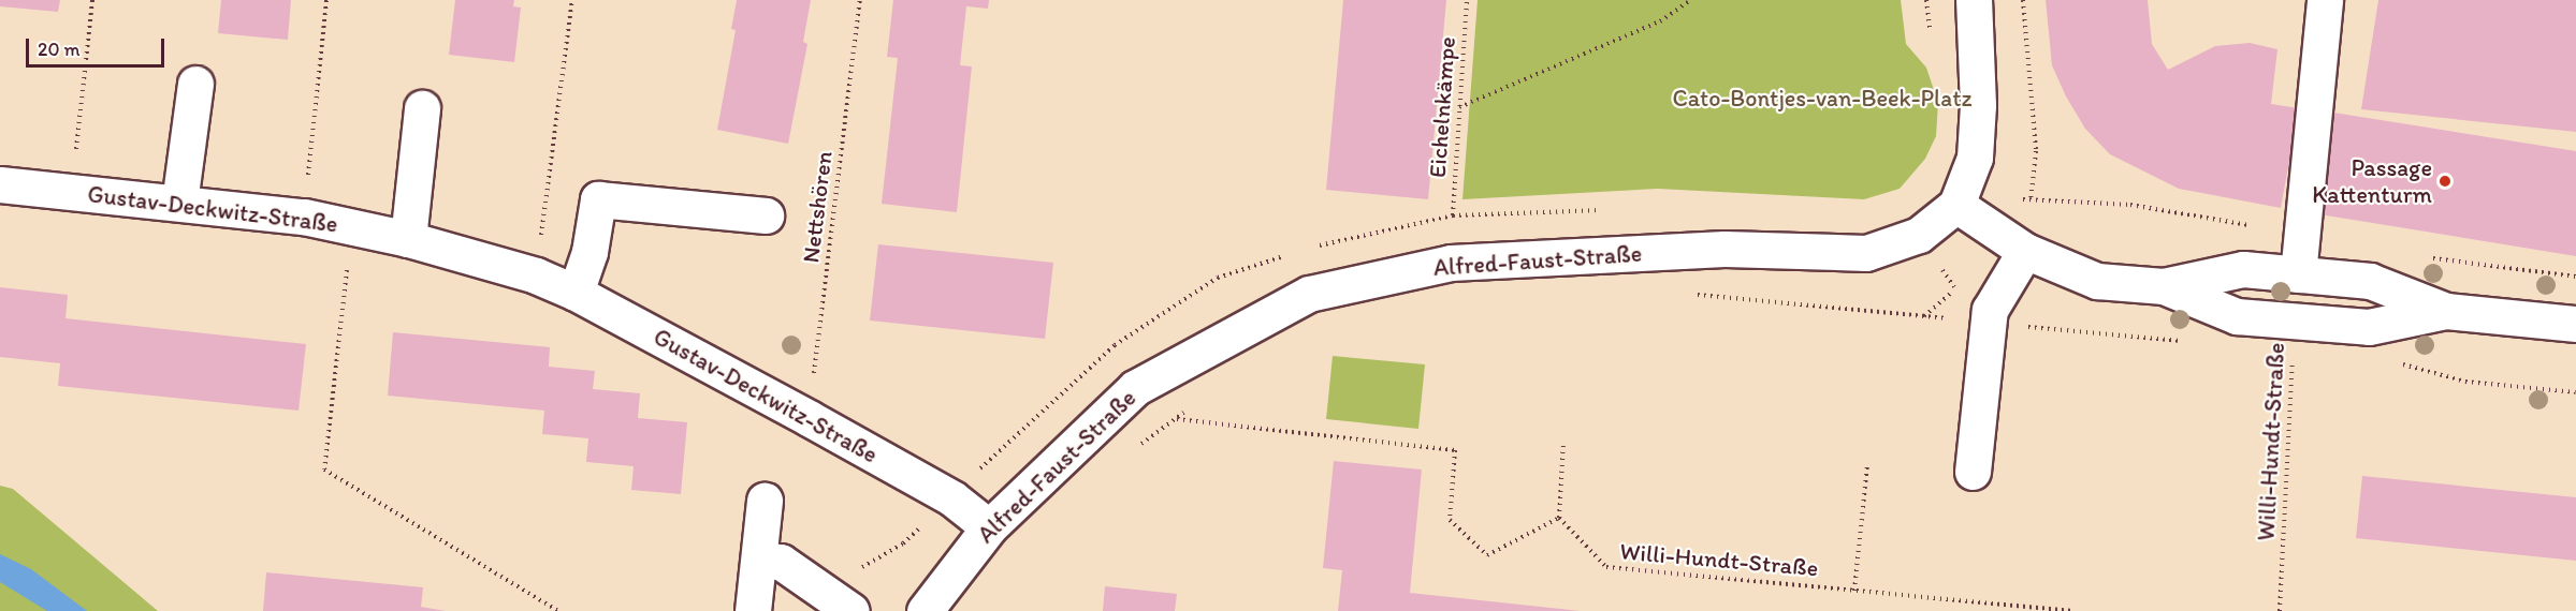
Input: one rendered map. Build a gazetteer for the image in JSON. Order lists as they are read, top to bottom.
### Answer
{
  "streets": {
    "street": ["Gustav-Deckwitz-Straße", "Alfred-Faust-Straße"],
    "path": ["Eichelnkämpe", "Nettshören", "Willi-Hundt-Straße"]
  },
  "crossings": [
    ["Nettshören", "Gustav-Deckwitz-Straße"],
    ["Gustav-Deckwitz-Straße", "Alfred-Faust-Straße"]
  ],
  "parks": ["Cato-Bontjes-van-Beek-Platz"],
  "places": ["Passage Kattenturm"],
  "scale_bar": "20 m"
}
